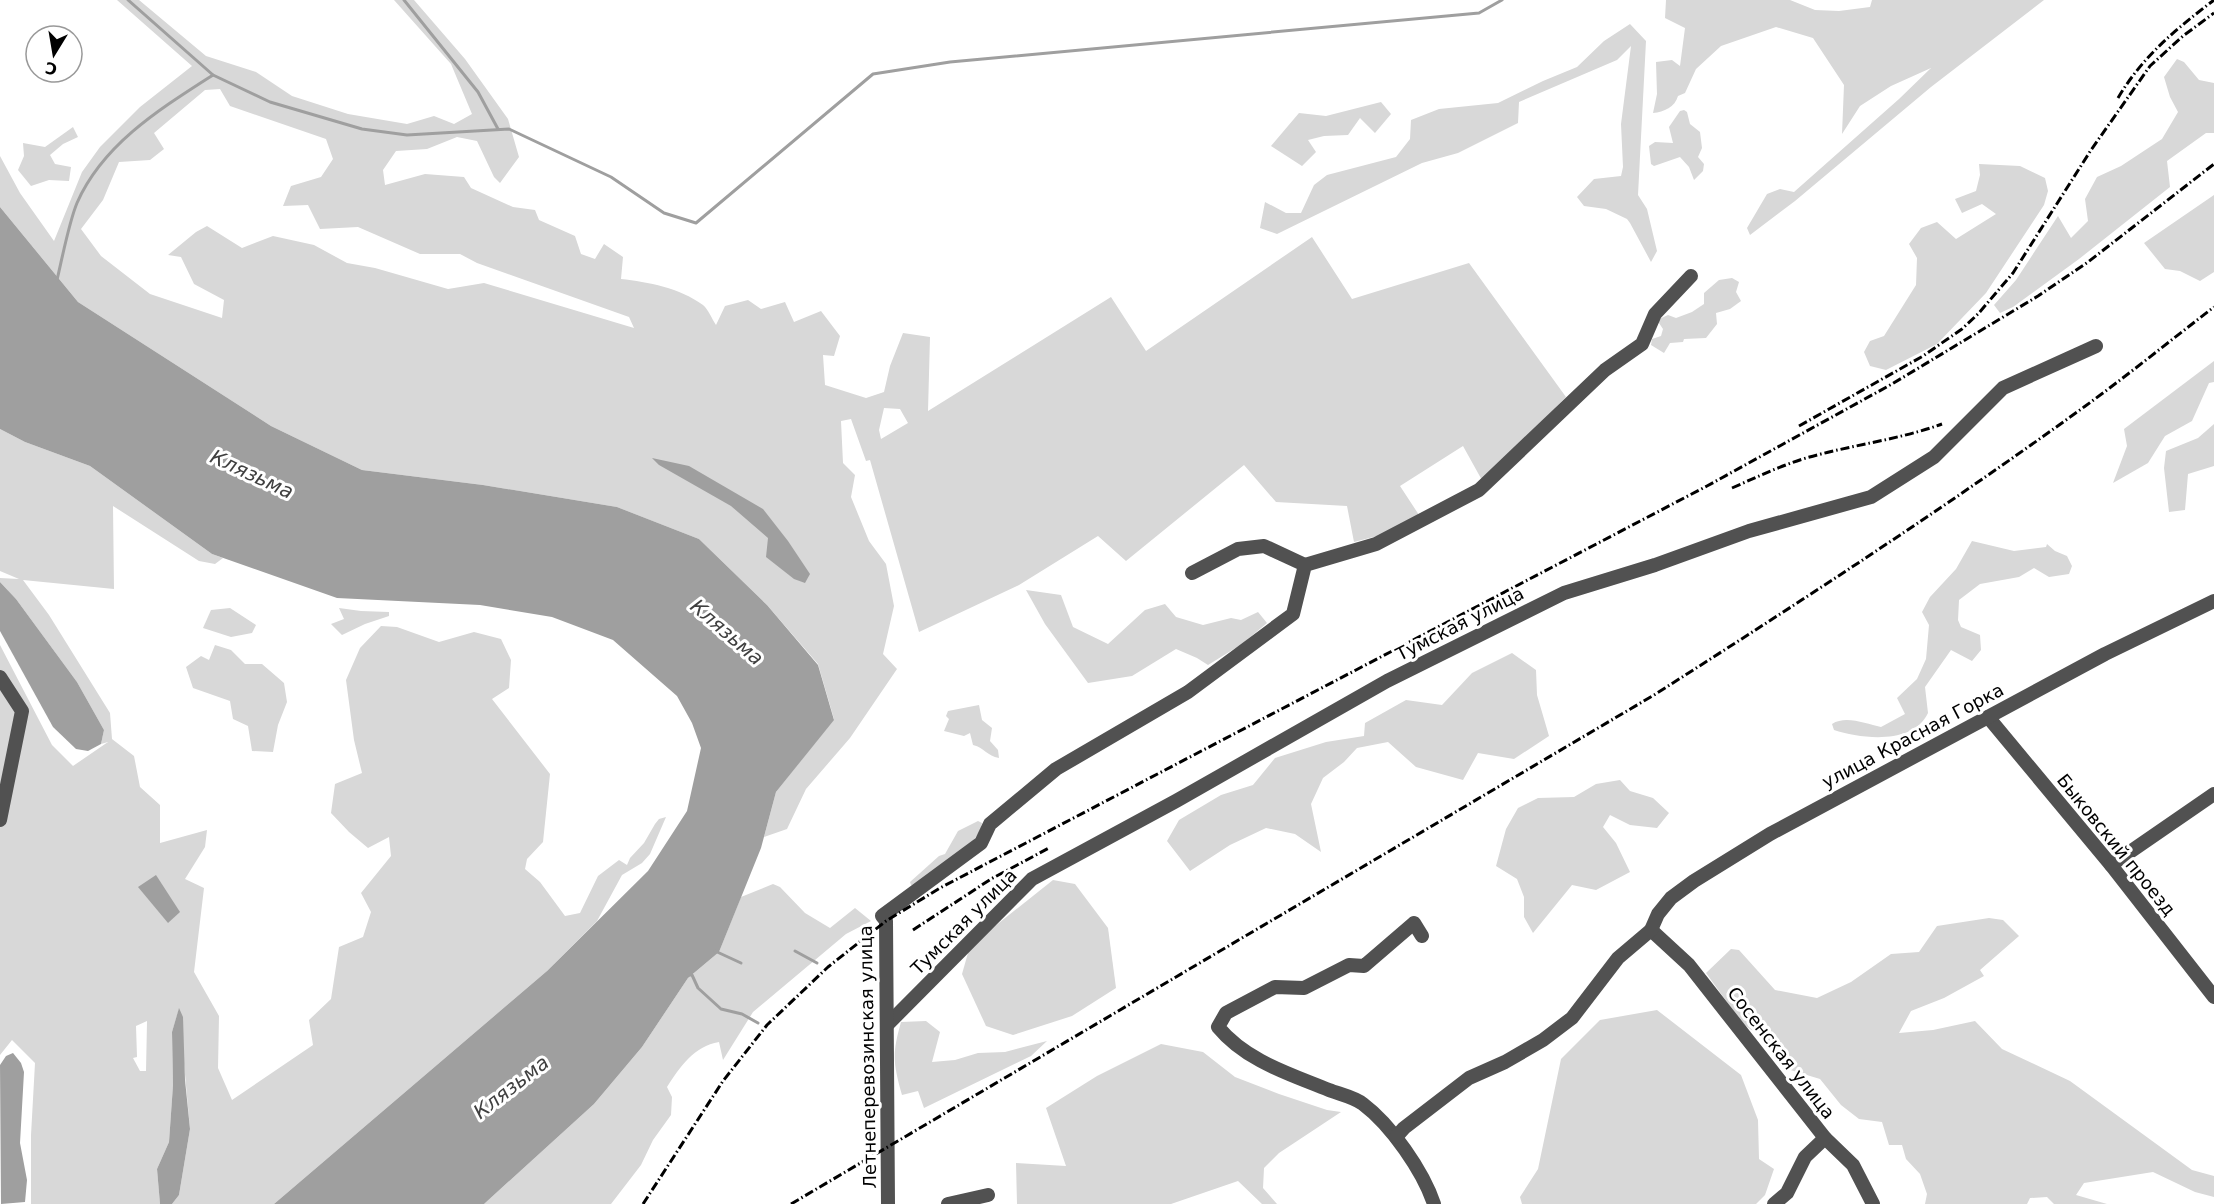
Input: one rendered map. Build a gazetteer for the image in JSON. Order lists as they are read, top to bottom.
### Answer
{
  "streets": {
    "street": [
      "Тумская улица",
      "улица Красная Горка",
      "Быковский проезд",
      "Сосенская улица",
      "Летнеперевозинская улица"
    ]
  },
  "crossings": [
    ["Тумская улица", "Летнеперевозинская улица"],
    ["улица Красная Горка", "Быковский проезд"],
    ["улица Красная Горка", "Сосенская улица"]
  ],
  "water": ["Клязьма"],
  "north": "bottom"
}
